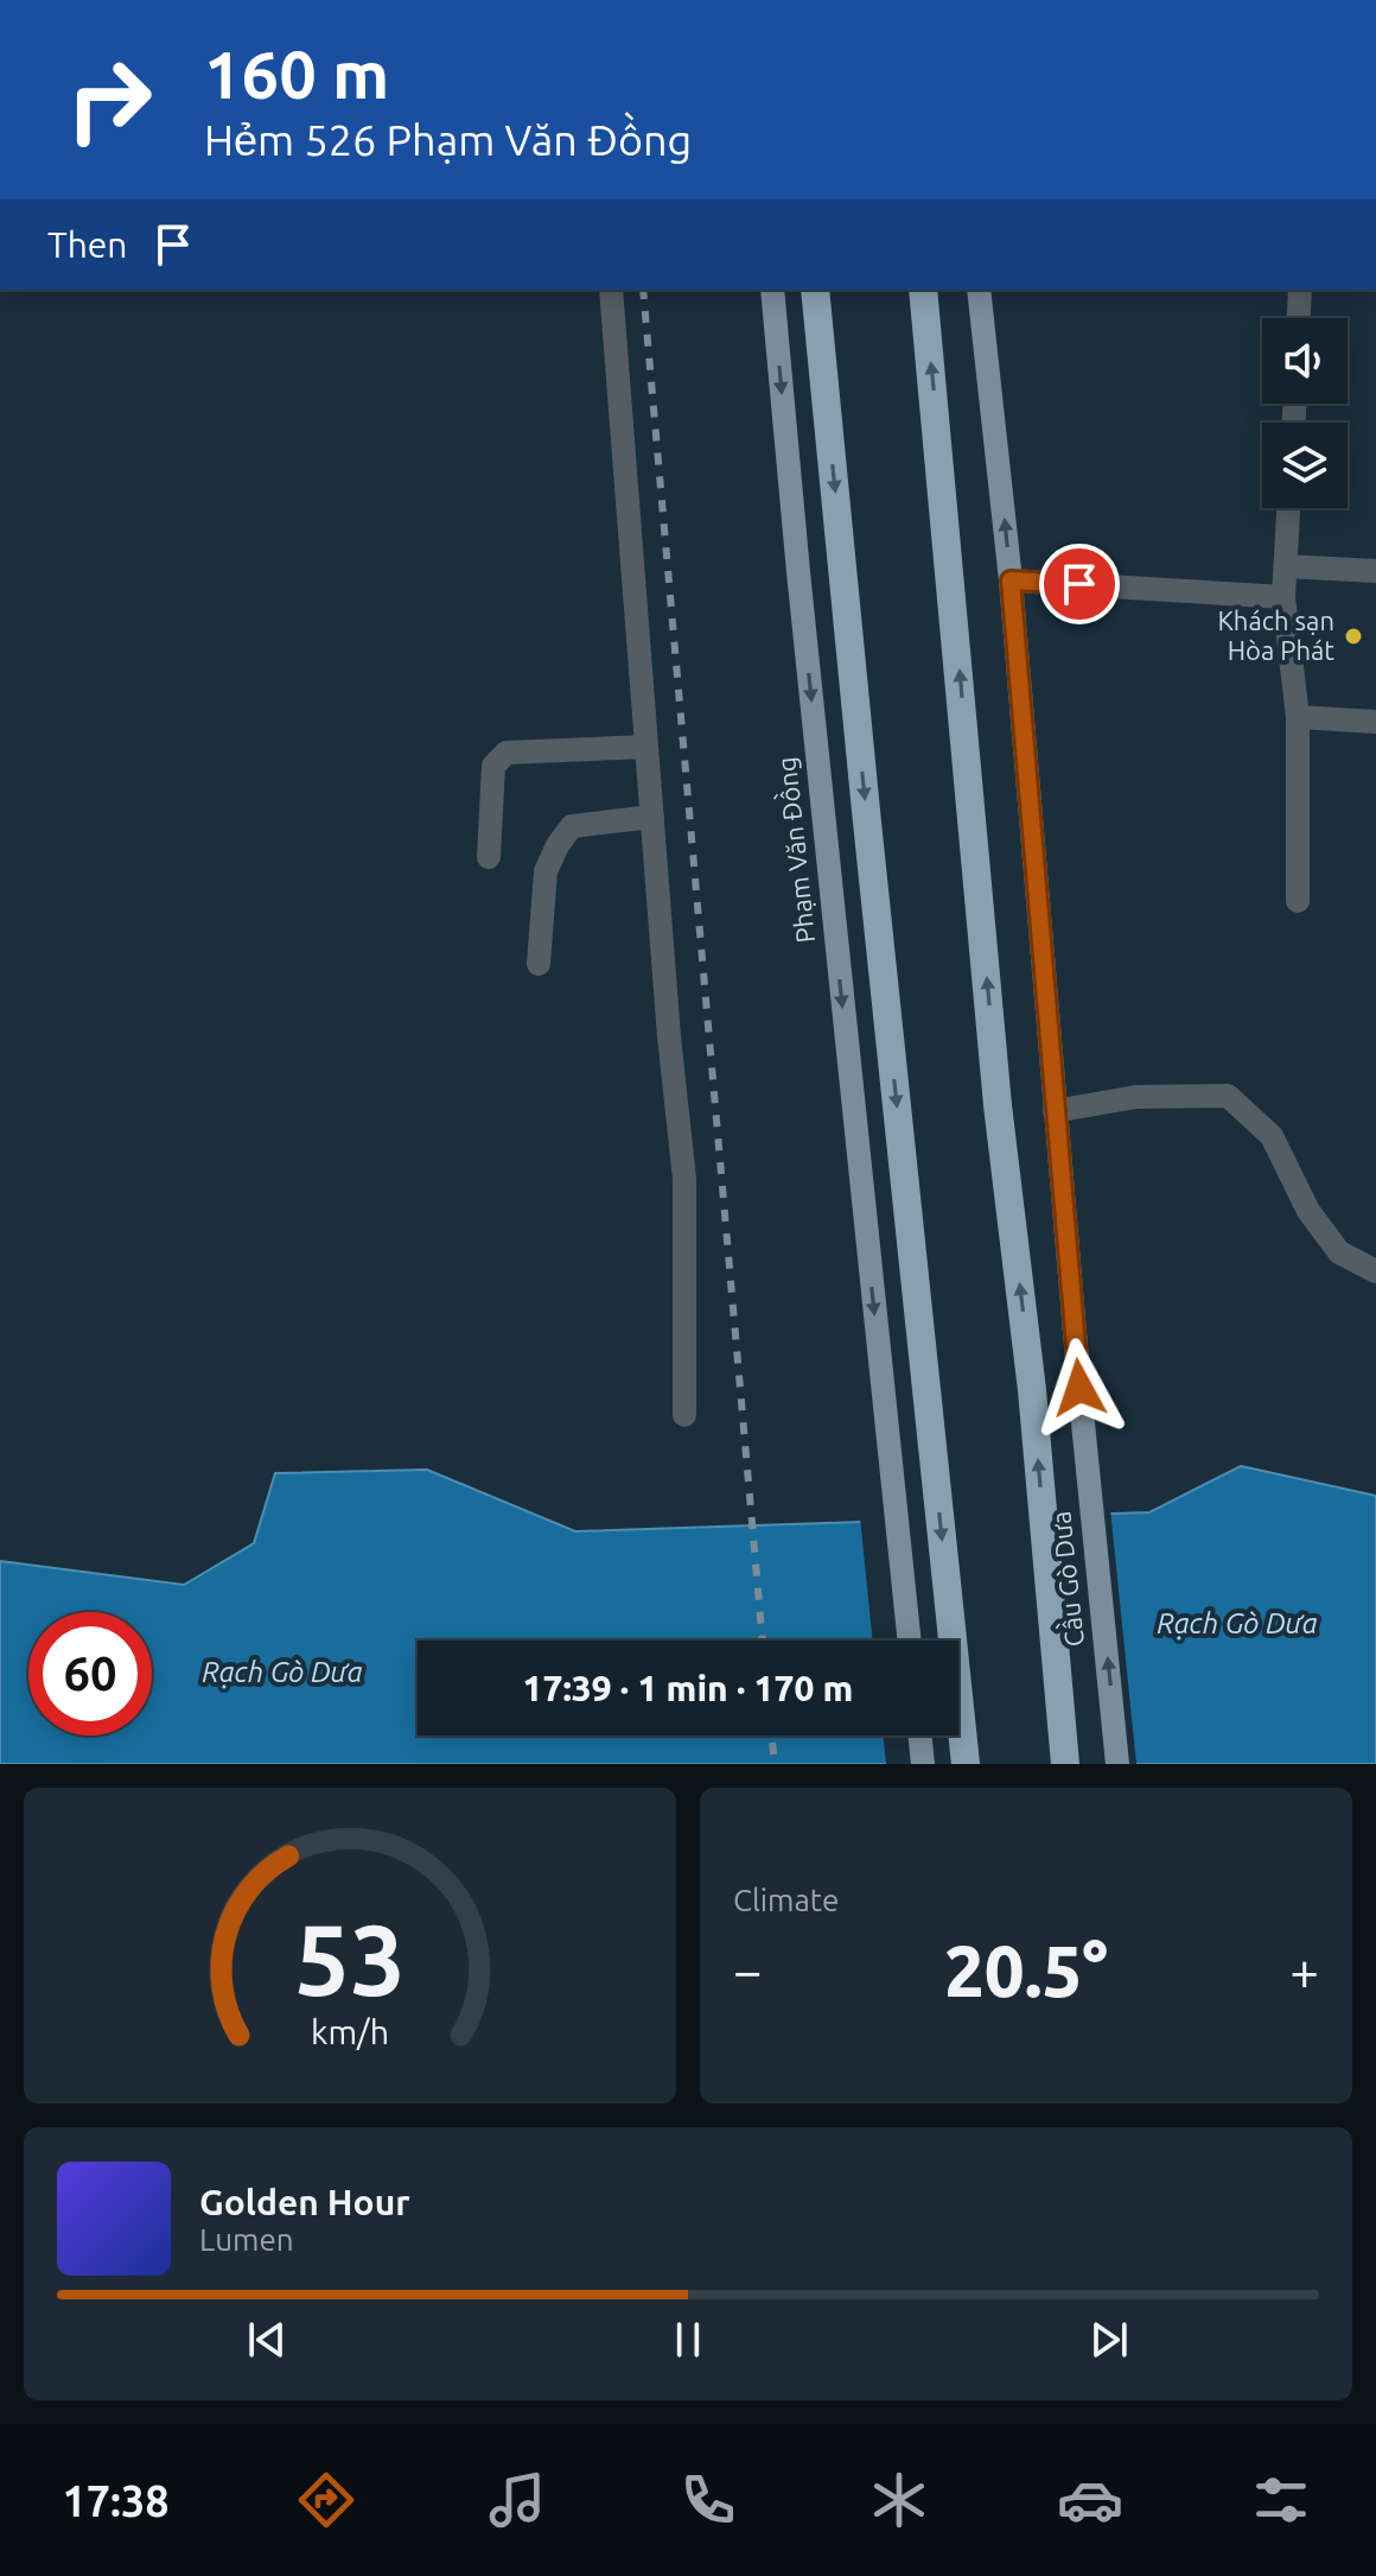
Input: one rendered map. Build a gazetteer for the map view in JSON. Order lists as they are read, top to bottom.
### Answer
{
  "streets": {
    "highway": ["Cầu Gò Dưa"],
    "main road": ["Phạm Văn Đồng"]
  },
  "water": ["Rạch Gò Dưa"],
  "places": ["Khách sạn Hòa Phát"],
  "page": {
    "turn": ["160 m", "Hẻm 526 Phạm Văn Đồng"],
    "then": "Then",
    "limit": "60",
    "trip": "17:39 · 1 min · 170 m",
    "tile": "Climate",
    "heat": ["−", "20.5°", "+"],
    "song": ["Golden Hour", "Lumen"],
    "tabs": "17:38",
    "gauge": ["53", "km/h"]
  }
}
